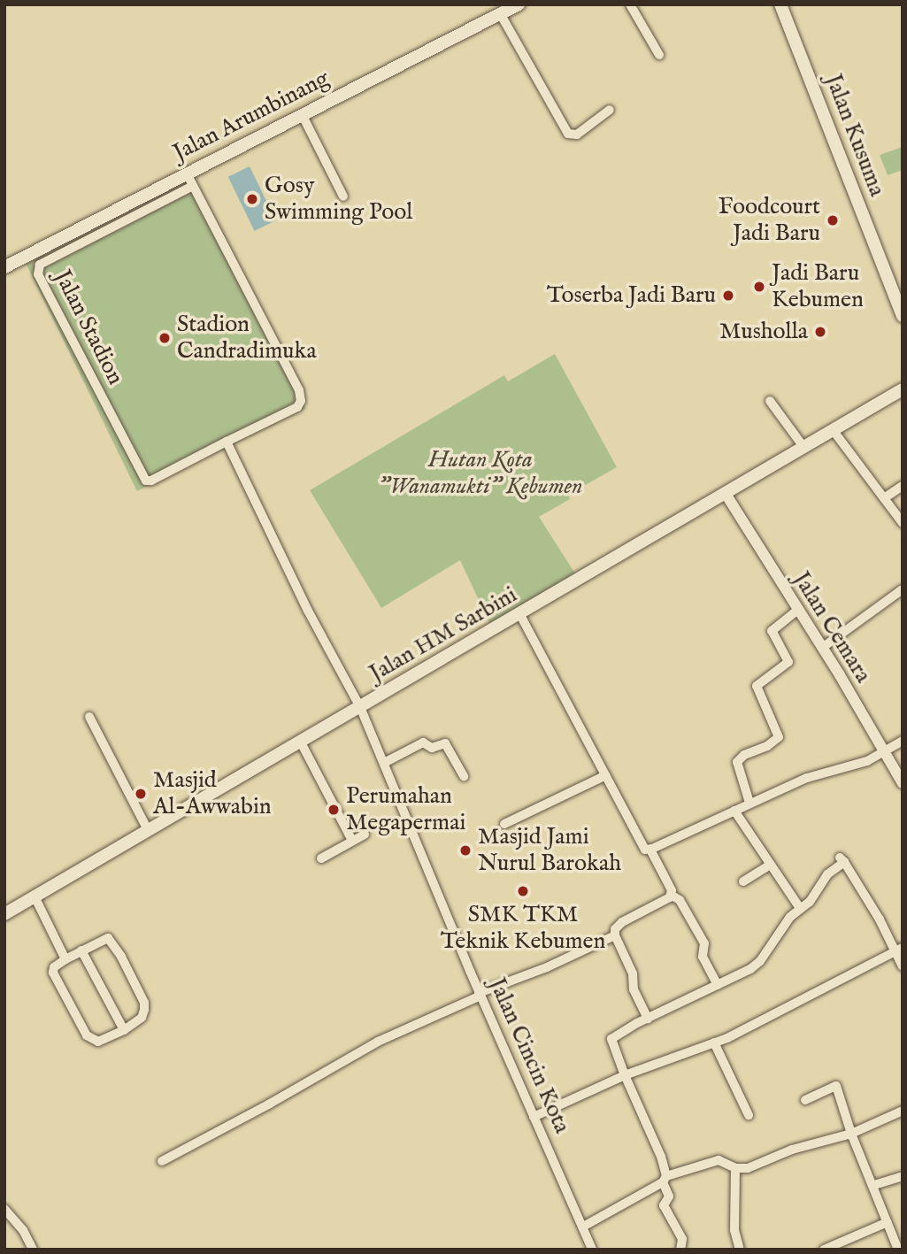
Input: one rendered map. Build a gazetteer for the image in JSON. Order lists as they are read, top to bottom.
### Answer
{
  "streets": {
    "main road": ["Jalan Arumbinang", "Jalan Kusuma", "Jalan HM Sarbini"],
    "street": ["Jalan Stadion", "Jalan Cemara", "Jalan Cincin Kota"]
  },
  "crossings": [
    ["Jalan Arumbinang", "Jalan Stadion"],
    ["Jalan Cemara", "Jalan HM Sarbini"],
    ["Jalan HM Sarbini", "Jalan Cincin Kota"]
  ],
  "parks": ["Hutan Kota \"Wanamukti\" Kebumen"],
  "places": [
    "Gosy Swimming Pool",
    "Foodcourt Jadi Baru",
    "Jadi Baru Kebumen",
    "Toserba Jadi Baru",
    "Musholla",
    "Stadion Candradimuka",
    "Masjid Al-Awwabin",
    "Perumahan Megapermai",
    "Masjid Jami Nurul Barokah",
    "SMK TKM Teknik Kebumen"
  ]
}
